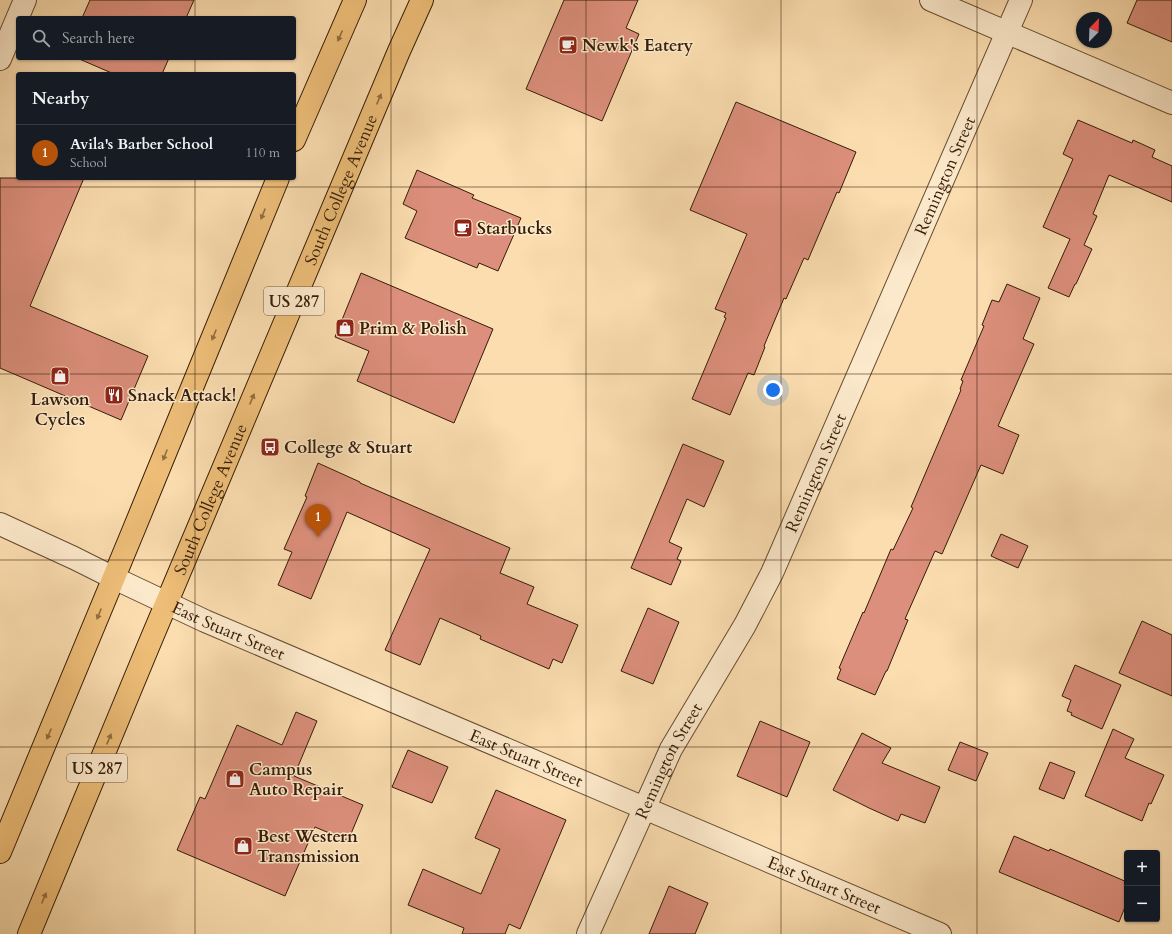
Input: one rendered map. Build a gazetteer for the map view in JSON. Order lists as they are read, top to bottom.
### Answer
{
  "streets": {
    "highway": ["South College Avenue", "US 287"],
    "street": ["Remington Street", "East Stuart Street"]
  },
  "crossings": [
    ["Remington Street", "East Stuart Street"],
    ["South College Avenue", "East Stuart Street"],
    ["US 287", "East Stuart Street"]
  ],
  "places": {
    "cafe": ["Newk's Eatery", "Starbucks"],
    "shop": [
      "Prim & Polish",
      "Lawson Cycles",
      "Campus Auto Repair",
      "Best Western Transmission"
    ],
    "restaurant": ["Snack Attack!"],
    "bus stop": ["College & Stuart"]
  },
  "north": "top right",
  "page": {
    "search": "Search here",
    "heading": "Nearby",
    "list": [
      {
        "mark": "1",
        "name": "Avila's Barber School",
        "note": "School",
        "value": "110 m"
      }
    ],
    "pins": "1",
    "map_buttons": ["+", "−"]
  }
}
